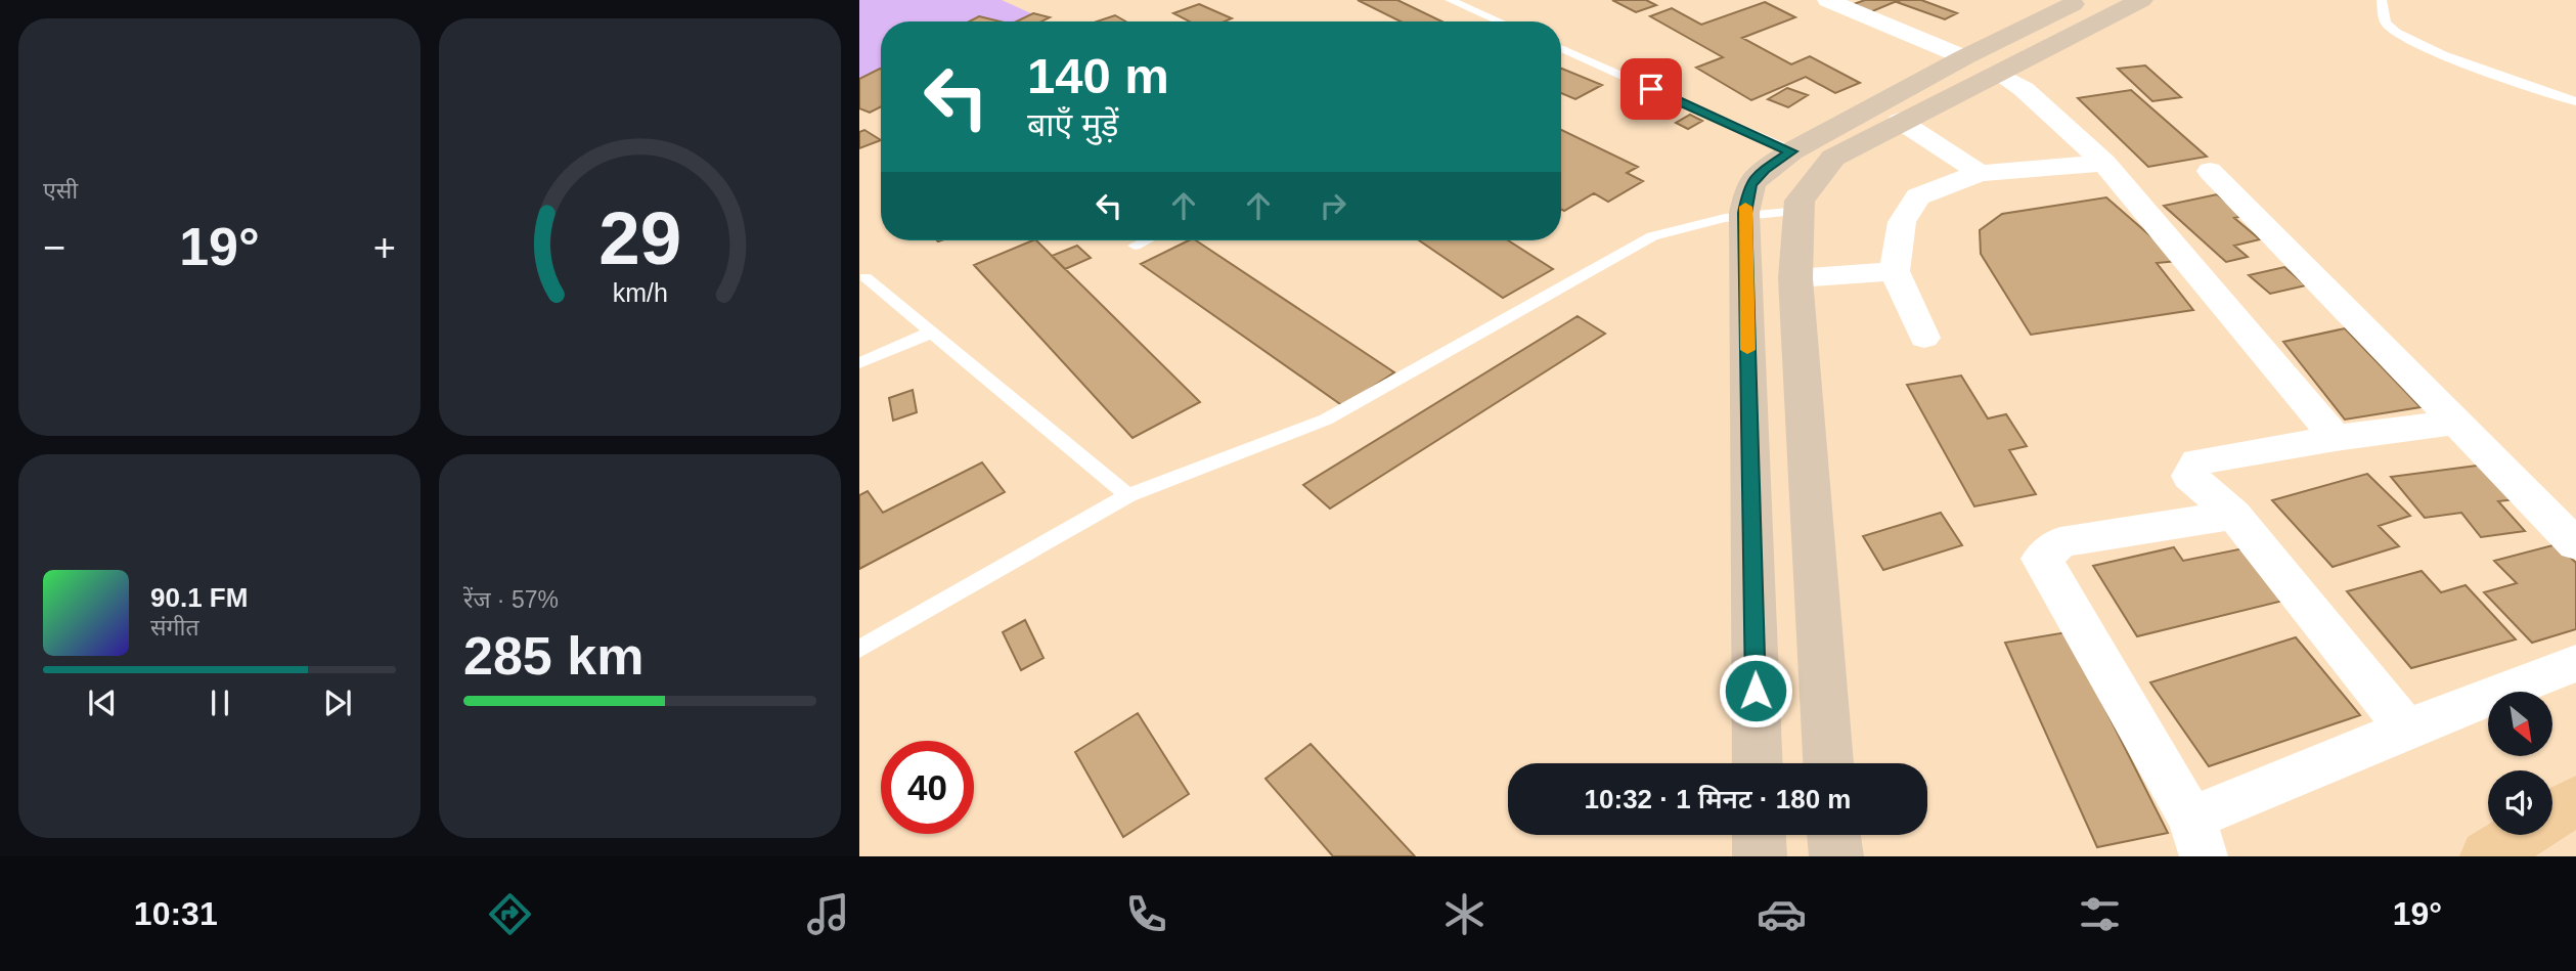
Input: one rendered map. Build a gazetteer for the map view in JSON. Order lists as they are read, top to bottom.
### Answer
{
  "north": "bottom right",
  "page": {
    "tile": [
      "एसी",
      ["रेंज · 57%", "285 km"]
    ],
    "turn": ["140 m", "बाएँ मुड़ें"],
    "heat": ["−", "19°", "+"],
    "song": ["90.1 FM", "संगीत"],
    "limit": "40",
    "trip": "10:32 · 1 मिनट · 180 m",
    "tabs": ["10:31", "19°"],
    "gauge": ["29", "km/h"]
  }
}
